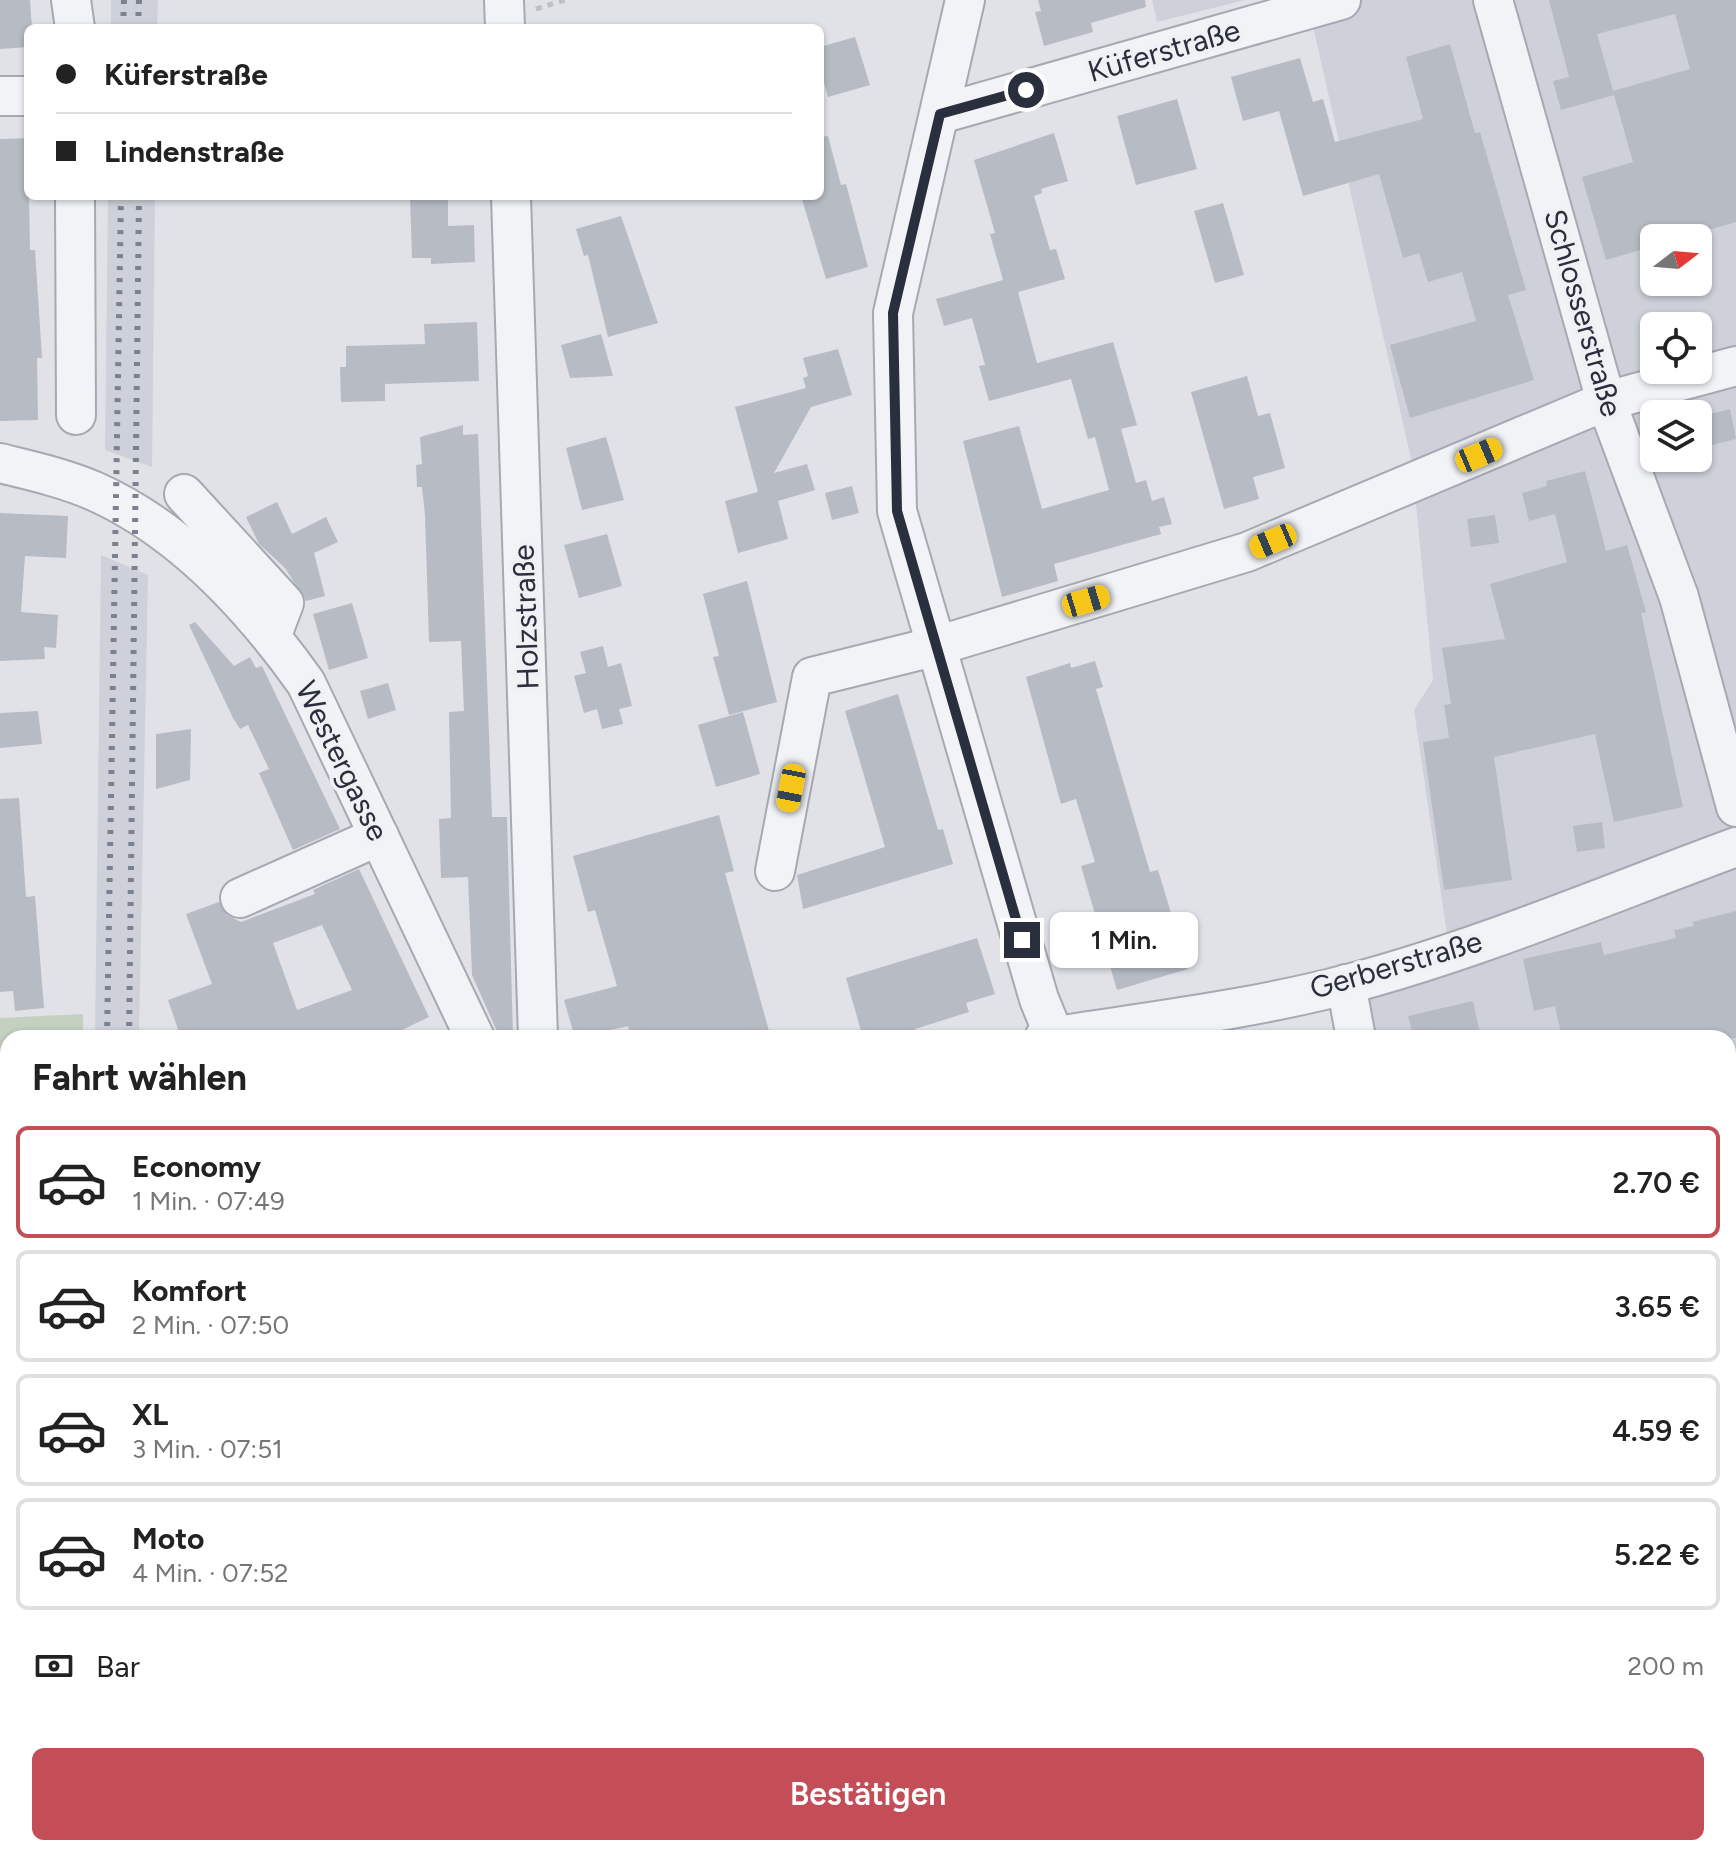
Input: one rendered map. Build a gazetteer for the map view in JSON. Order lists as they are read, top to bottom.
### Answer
{
  "streets": {
    "street": [
      "Küferstraße",
      "Schlosserstraße",
      "Holzstraße",
      "Westergasse",
      "Gerberstraße"
    ]
  },
  "north": "right",
  "page": {
    "banner": ["Küferstraße", "Lindenstraße"],
    "bubble": "1 Min.",
    "heading": "Fahrt wählen",
    "list": [
      {
        "name": "Economy",
        "note": "1 Min. · 07:49",
        "value": "2.70 €"
      },
      {
        "name": "Komfort",
        "note": "2 Min. · 07:50",
        "value": "3.65 €"
      },
      {
        "name": "XL",
        "note": "3 Min. · 07:51",
        "value": "4.59 €"
      },
      {
        "name": "Moto",
        "note": "4 Min. · 07:52",
        "value": "5.22 €"
      }
    ],
    "pay": ["Bar", "200 m"],
    "buttons": "Bestätigen"
  }
}
